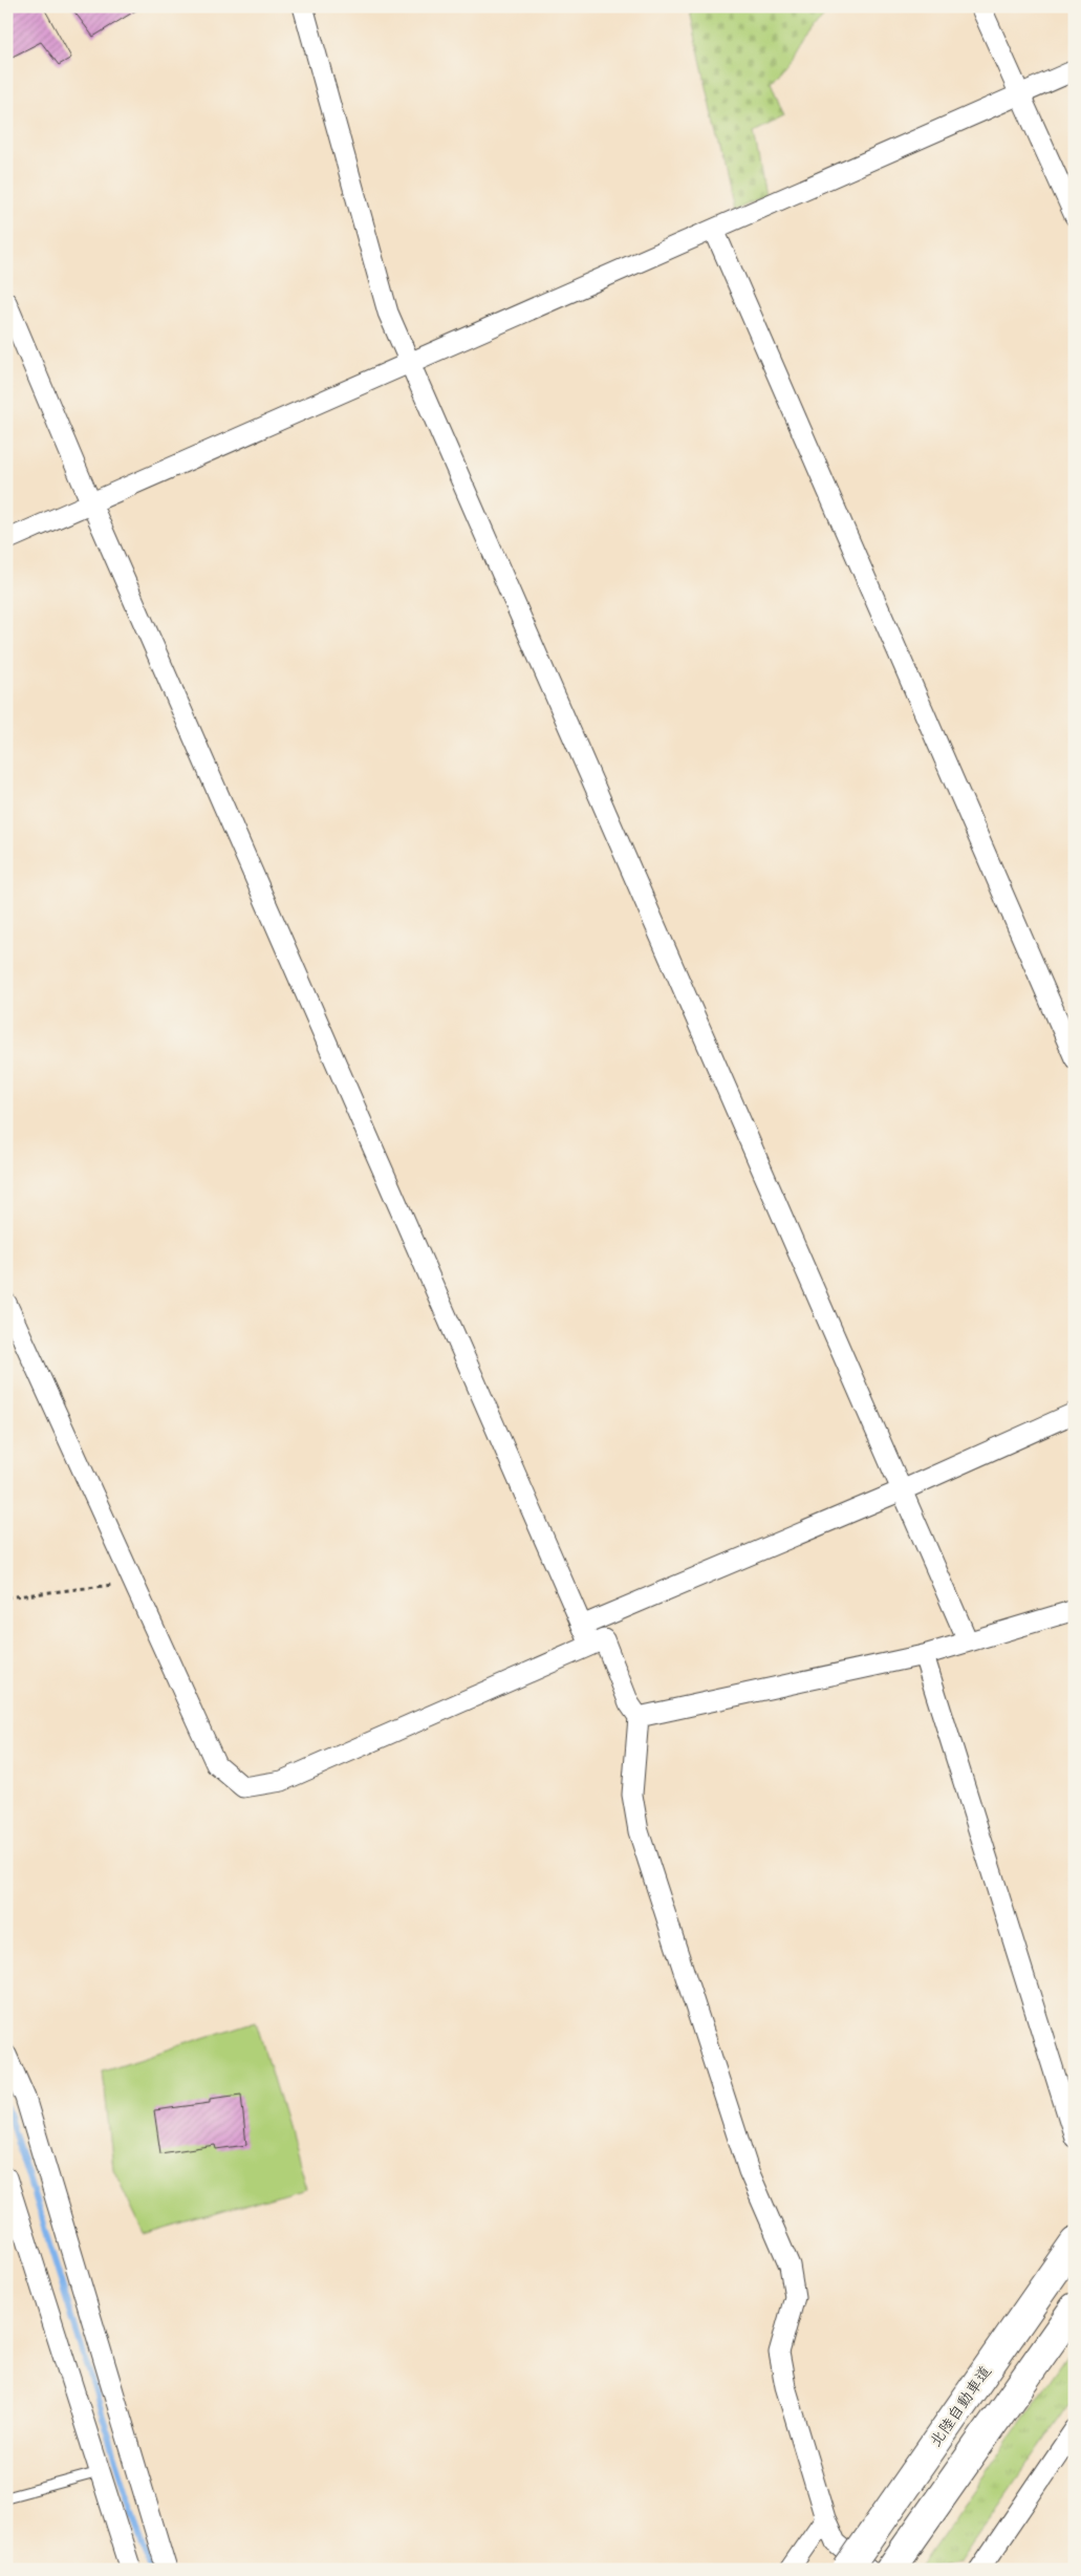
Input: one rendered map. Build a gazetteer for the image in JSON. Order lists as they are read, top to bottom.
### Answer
{
  "streets": {
    "highway": ["北陸自動車道"]
  }
}
